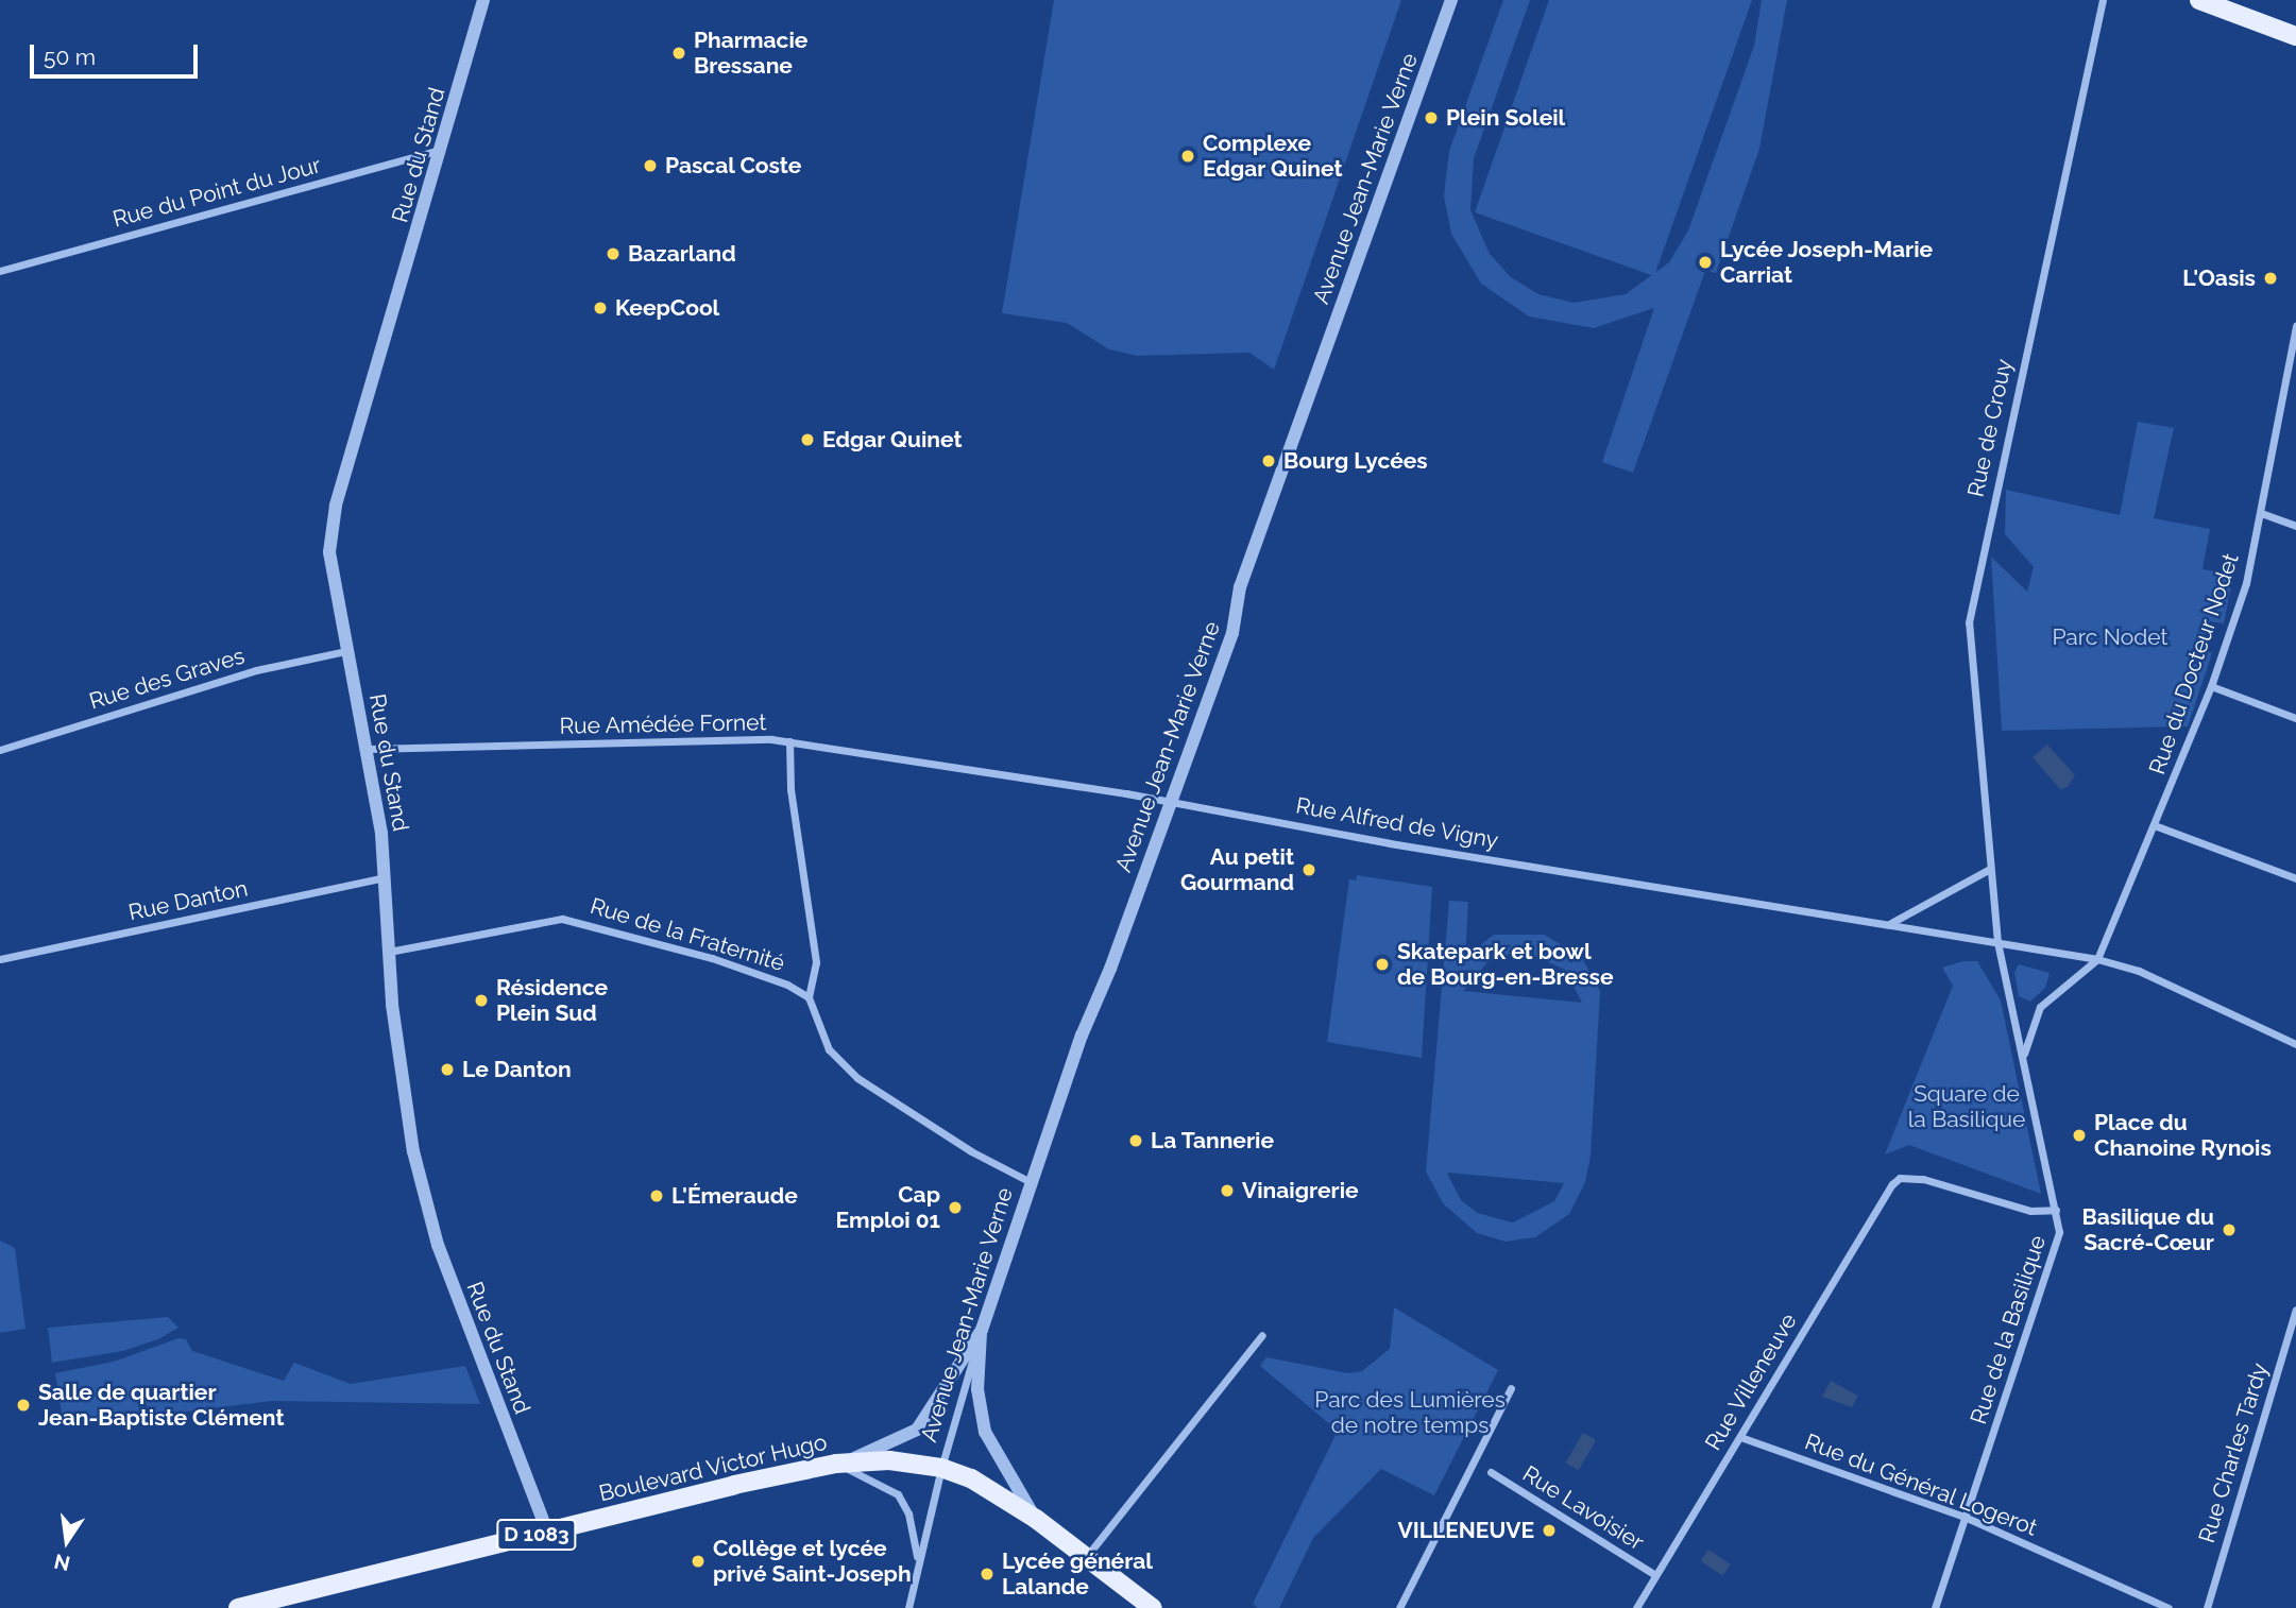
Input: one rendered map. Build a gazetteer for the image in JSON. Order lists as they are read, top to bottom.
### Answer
{
  "streets": {
    "main road": ["Boulevard Victor Hugo", "D 1083"],
    "street": [
      "Rue du Stand",
      "Avenue Jean-Marie Verne",
      "Rue du Point du Jour",
      "Rue de Crouy",
      "Rue du Docteur Nodet",
      "Rue des Graves",
      "Rue Amédée Fornet",
      "Rue Alfred de Vigny",
      "Rue Danton",
      "Rue de la Fraternité",
      "Rue de la Basilique",
      "Rue Villeneuve",
      "Rue Charles Tardy",
      "Rue du Général Logerot",
      "Rue Lavoisier"
    ]
  },
  "crossings": [
    ["Rue du Stand", "Rue du Point du Jour"],
    ["Rue du Stand", "Rue des Graves"],
    ["Rue du Stand", "Rue Amédée Fornet"],
    ["Rue du Stand", "Rue Danton"],
    ["Rue du Stand", "Rue de la Fraternité"],
    ["Rue du Stand", "Boulevard Victor Hugo"],
    ["Avenue Jean-Marie Verne", "Rue Alfred de Vigny"],
    ["Avenue Jean-Marie Verne", "Boulevard Victor Hugo"],
    ["Avenue Jean-Marie Verne", "D 1083"],
    ["Rue de Crouy", "Rue Alfred de Vigny"],
    ["Rue de Crouy", "Rue de la Basilique"],
    ["Rue du Docteur Nodet", "Rue Alfred de Vigny"],
    ["Rue Amédée Fornet", "Rue Alfred de Vigny"],
    ["Rue Amédée Fornet", "Rue de la Fraternité"],
    ["Rue Alfred de Vigny", "Rue de la Basilique"],
    ["Rue de la Basilique", "Rue Villeneuve"],
    ["Rue de la Basilique", "Rue du Général Logerot"],
    ["Rue Villeneuve", "Rue du Général Logerot"],
    ["Rue Villeneuve", "Rue Lavoisier"],
    ["Boulevard Victor Hugo", "D 1083"]
  ],
  "parks": ["Parc Nodet", "Square de la Basilique", "Parc des Lumières de notre temps"],
  "places": [
    "Pharmacie Bressane",
    "Plein Soleil",
    "Complexe Edgar Quinet",
    "Pascal Coste",
    "Bazarland",
    "Lycée Joseph-Marie Carriat",
    "L'Oasis",
    "KeepCool",
    "Edgar Quinet",
    "Bourg Lycées",
    "Au petit Gourmand",
    "Skatepark et bowl de Bourg-en-Bresse",
    "Résidence Plein Sud",
    "Le Danton",
    "Place du Chanoine Rynois",
    "La Tannerie",
    "Vinaigrerie",
    "L'Émeraude",
    "Cap Emploi 01",
    "Basilique du Sacré-Cœur",
    "Salle de quartier Jean-Baptiste Clément",
    "VILLENEUVE",
    "Collège et lycée privé Saint-Joseph",
    "Lycée général Lalande"
  ],
  "scale_bar": "50 m",
  "north": "bottom"
}
